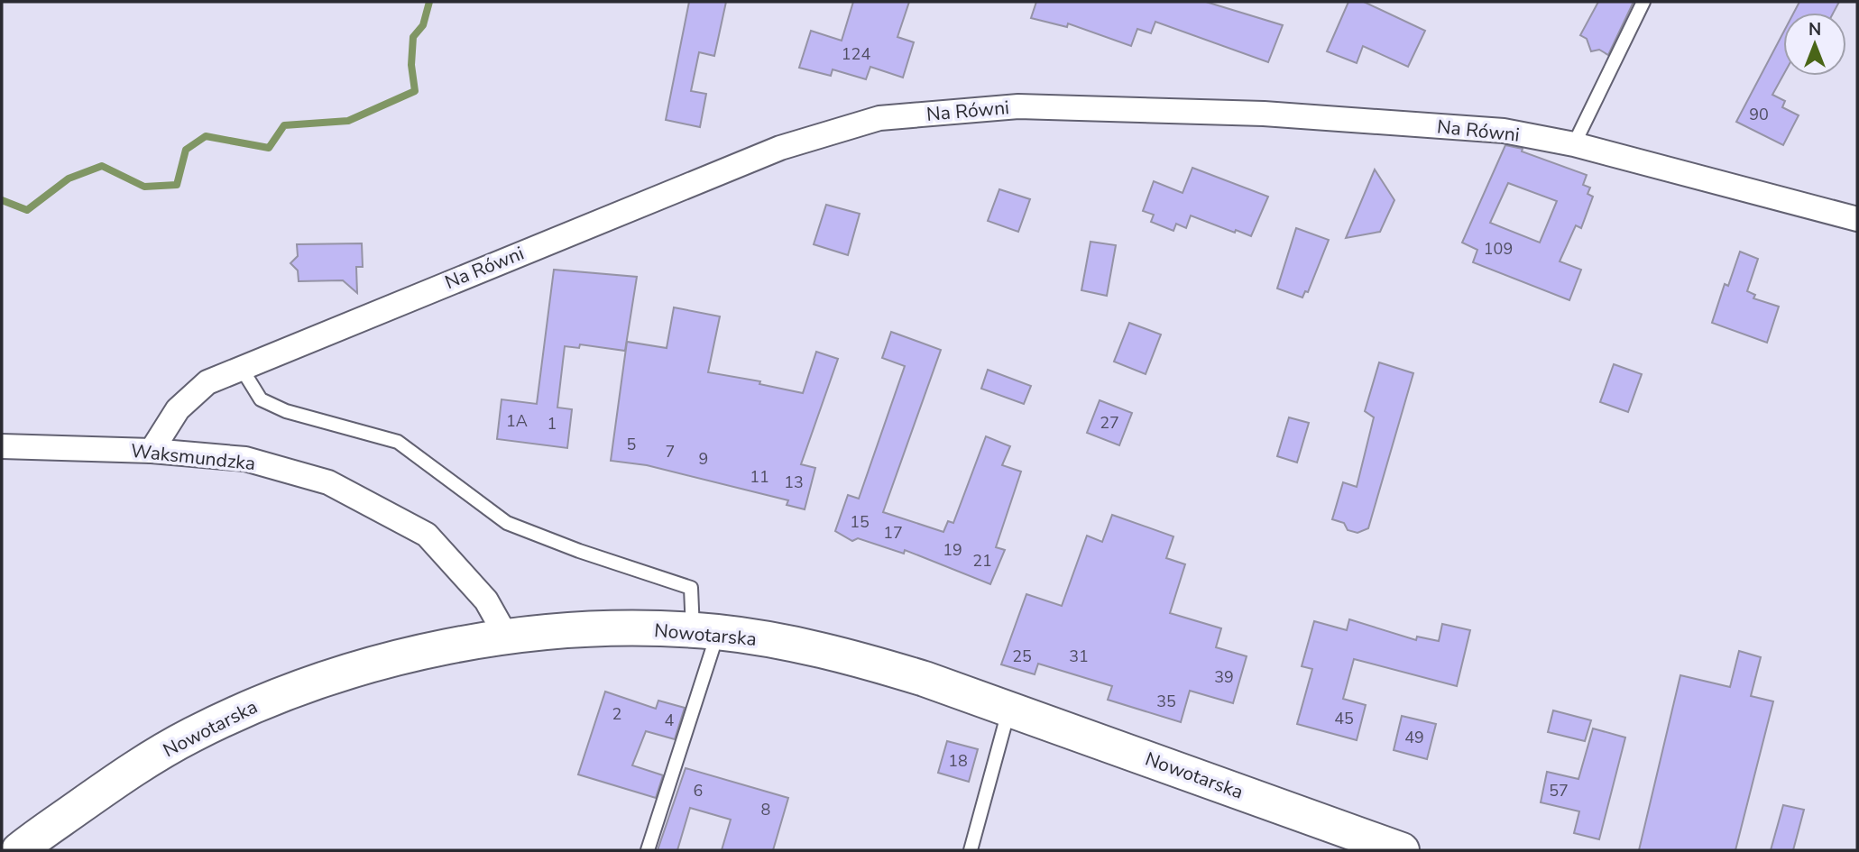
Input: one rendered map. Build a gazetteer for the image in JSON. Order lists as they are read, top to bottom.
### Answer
{
  "streets": {
    "street": ["Na Równi", "Waksmundzka", "Nowotarska"]
  },
  "crossings": [
    ["Na Równi", "Waksmundzka"],
    ["Waksmundzka", "Nowotarska"]
  ],
  "house_numbers": [
    "124",
    "90",
    "109",
    "1A",
    "27",
    "1",
    "5",
    "7",
    "9",
    "11",
    "13",
    "15",
    "17",
    "19",
    "21",
    "25",
    "31",
    "39",
    "35",
    "2",
    "45",
    "4",
    "49",
    "18",
    "6",
    "57",
    "8"
  ],
  "north": "top"
}
